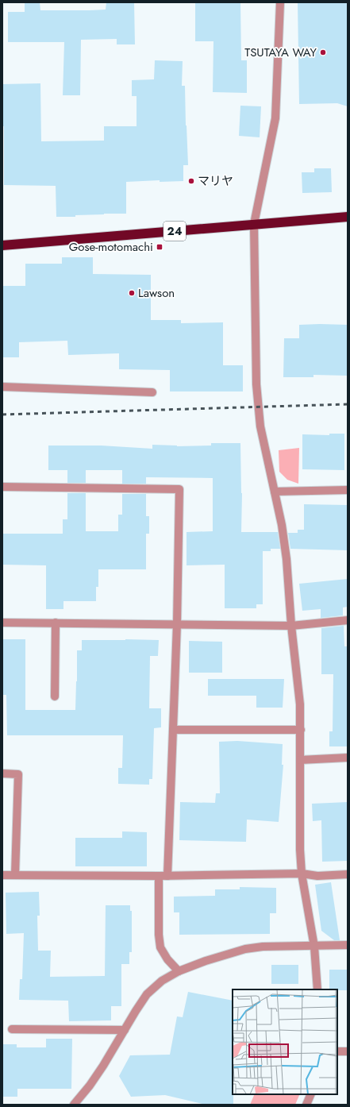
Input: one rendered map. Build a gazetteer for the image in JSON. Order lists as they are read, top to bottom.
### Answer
{
  "streets": {
    "highway": ["24"]
  },
  "places": {
    "other": ["TSUTAYA WAY", "マリヤ", "Lawson"],
    "transit": ["Gose-motomachi"]
  }
}
